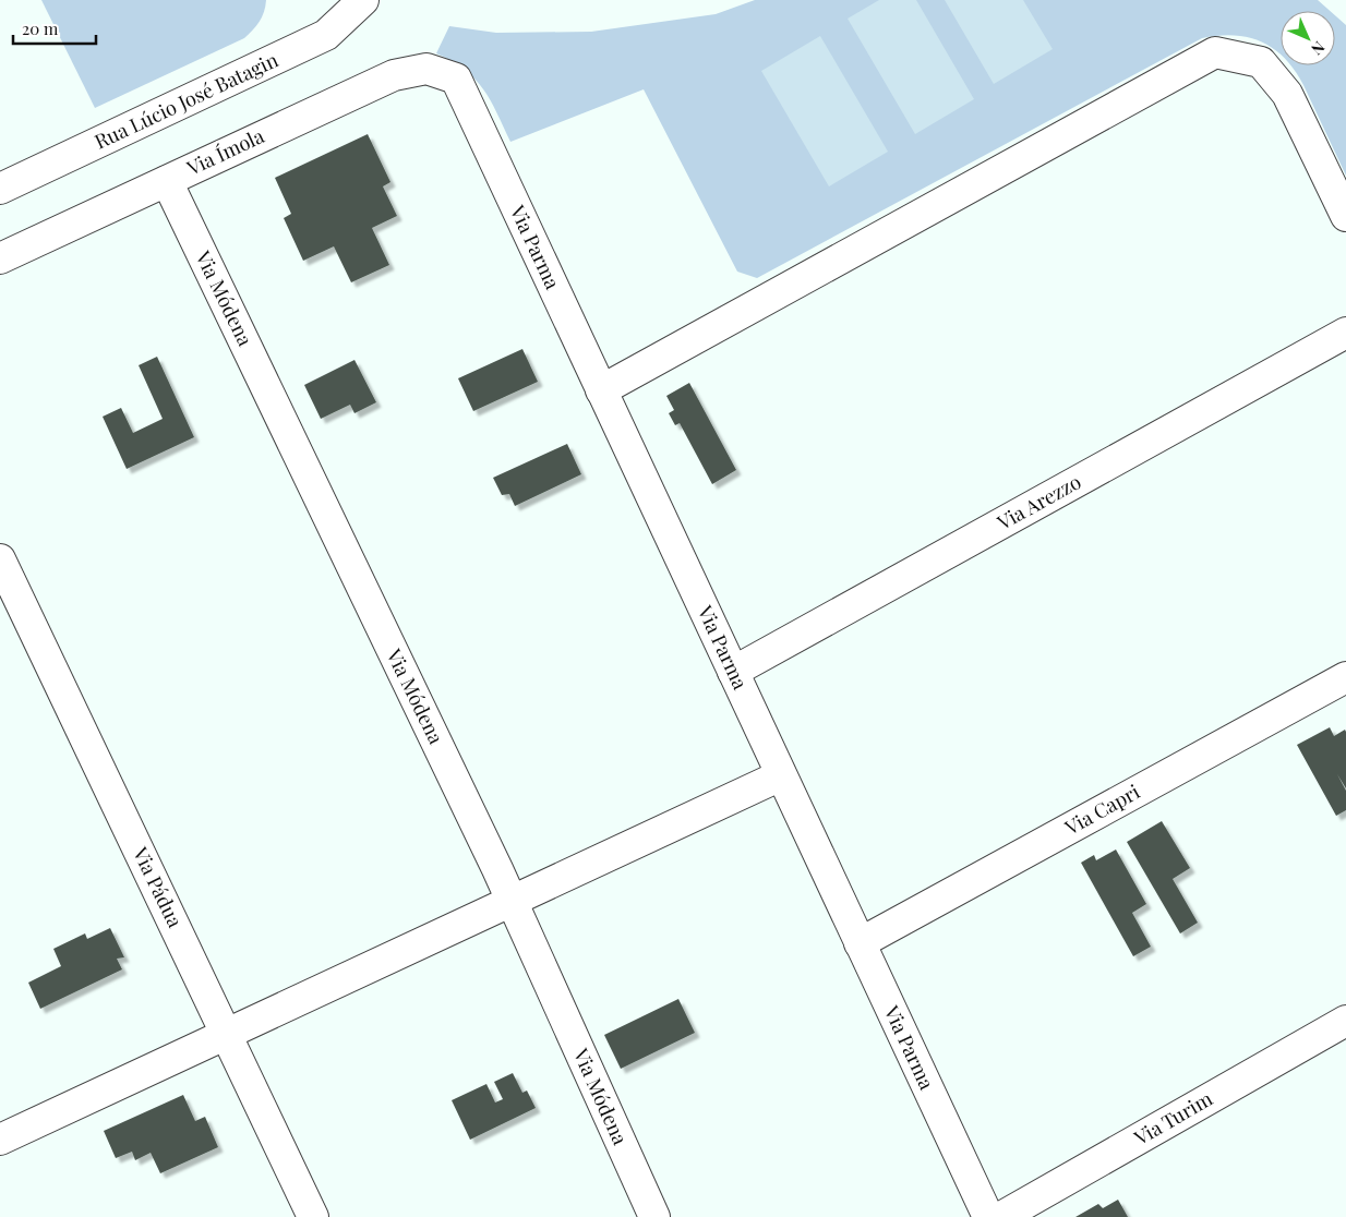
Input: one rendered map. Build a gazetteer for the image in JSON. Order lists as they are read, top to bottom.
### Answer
{
  "streets": {
    "street": [
      "Rua Lúcio José Batagin",
      "Via Ímola",
      "Via Parma",
      "Via Módena",
      "Via Arezzo",
      "Via Capri",
      "Via Pádua",
      "Via Turim"
    ]
  },
  "crossings": [
    ["Via Ímola", "Via Parma"],
    ["Via Ímola", "Via Módena"],
    ["Via Parma", "Via Arezzo"],
    ["Via Parma", "Via Capri"]
  ],
  "scale_bar": "20 m",
  "north": "bottom right"
}
